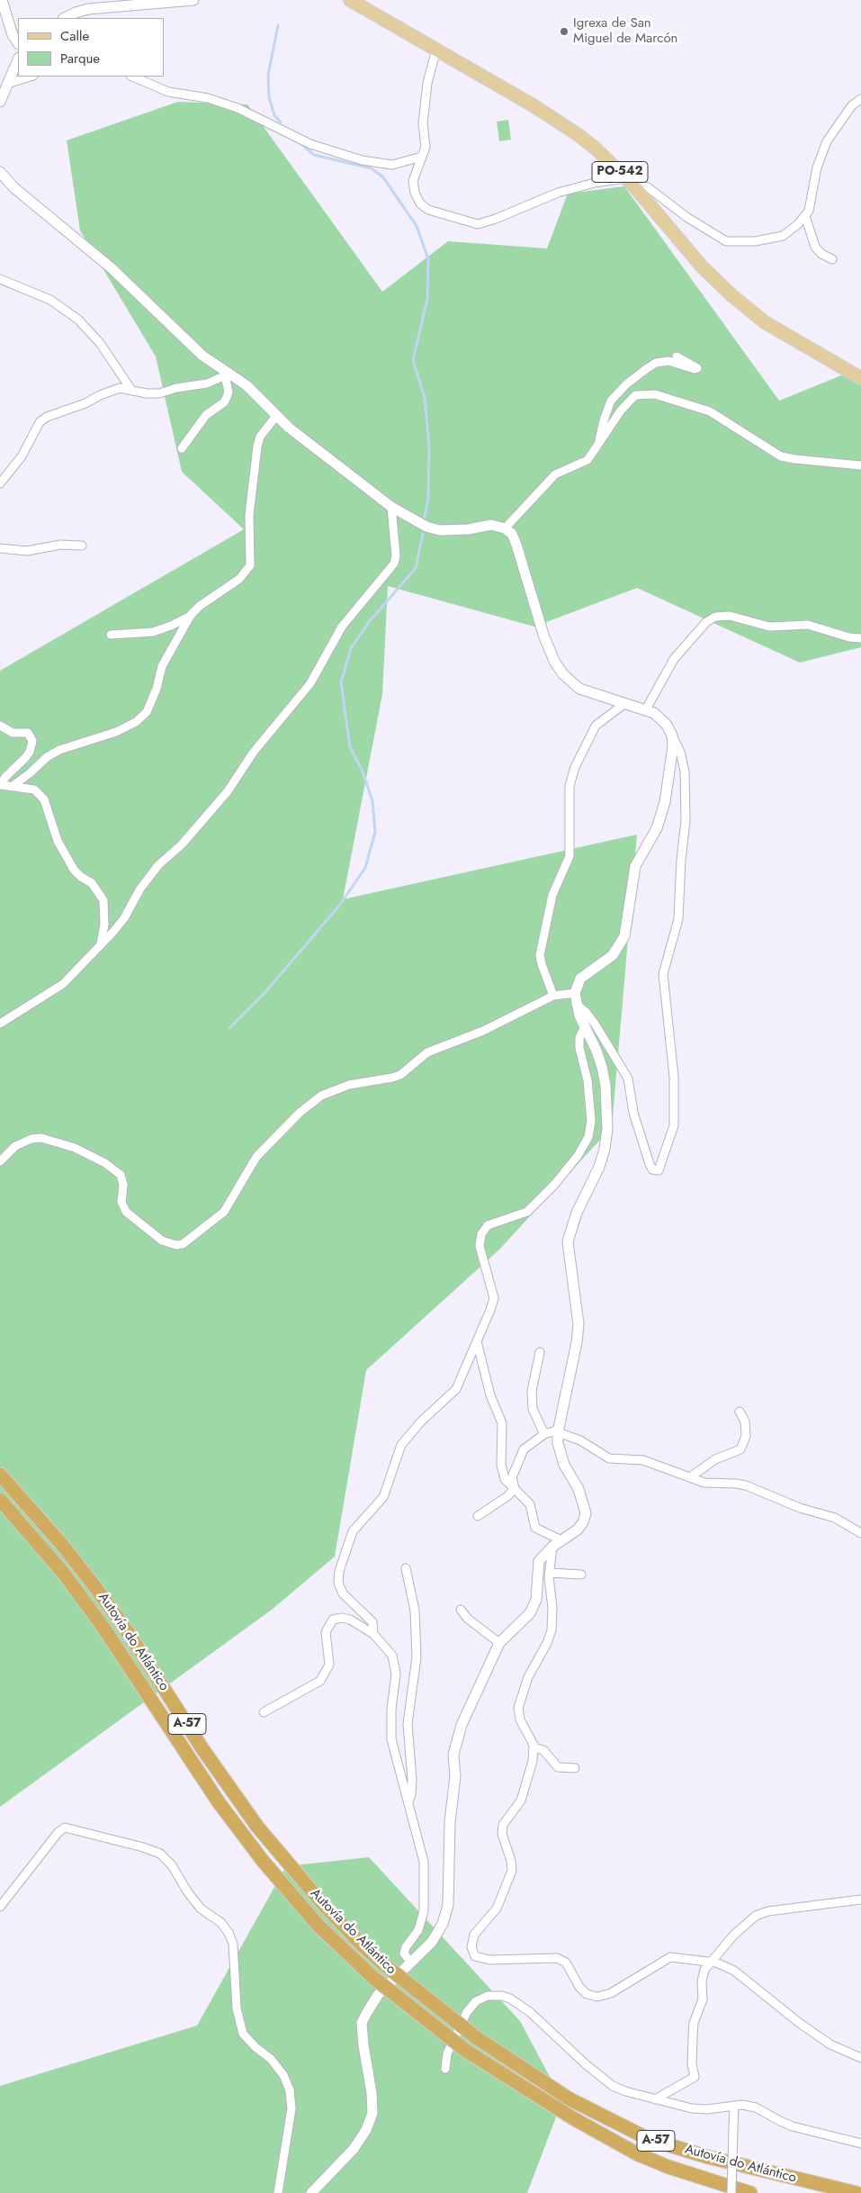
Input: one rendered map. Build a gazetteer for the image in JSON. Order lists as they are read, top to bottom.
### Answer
{
  "streets": {
    "highway": ["Autovía do Atlántico", "A-57"],
    "main road": ["PO-542"]
  },
  "places": ["Igrexa de San Miguel de Marcón"],
  "legend": ["Calle", "Parque"]
}
